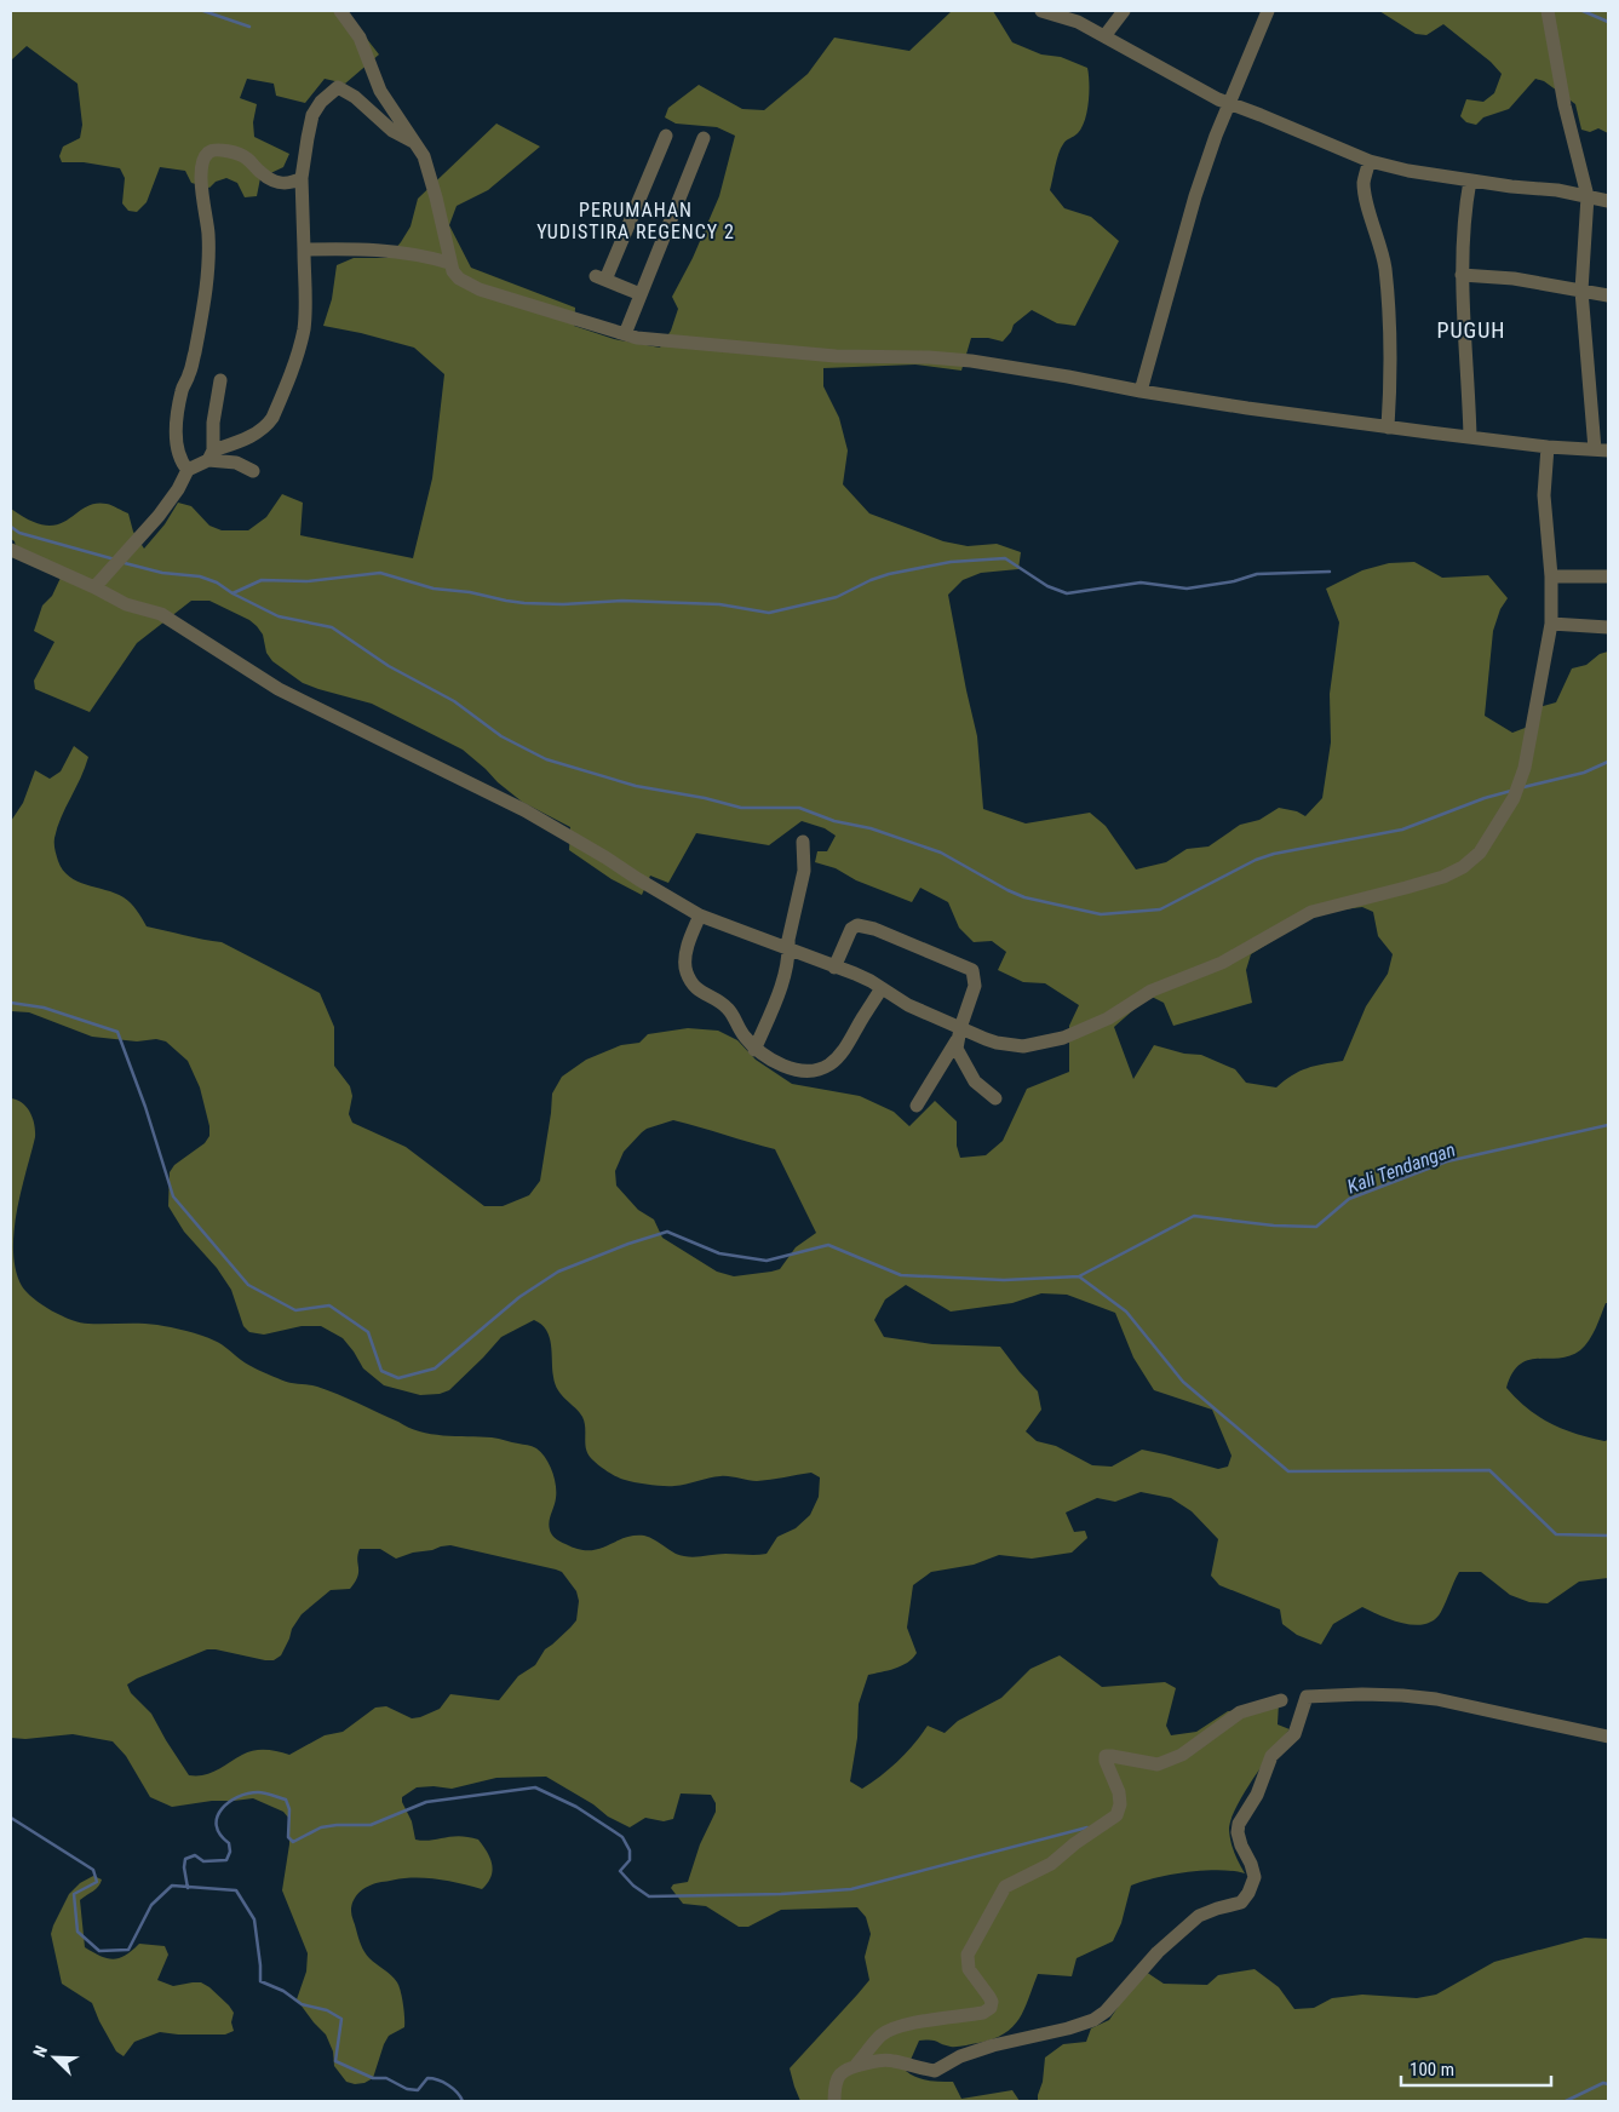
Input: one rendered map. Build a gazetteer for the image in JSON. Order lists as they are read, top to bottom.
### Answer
{
  "districts": ["PERUMAHAN YUDISTIRA REGENCY 2", "PUGUH"],
  "water": ["Kali Tendangan"],
  "scale_bar": "100 m",
  "north": "top left"
}
